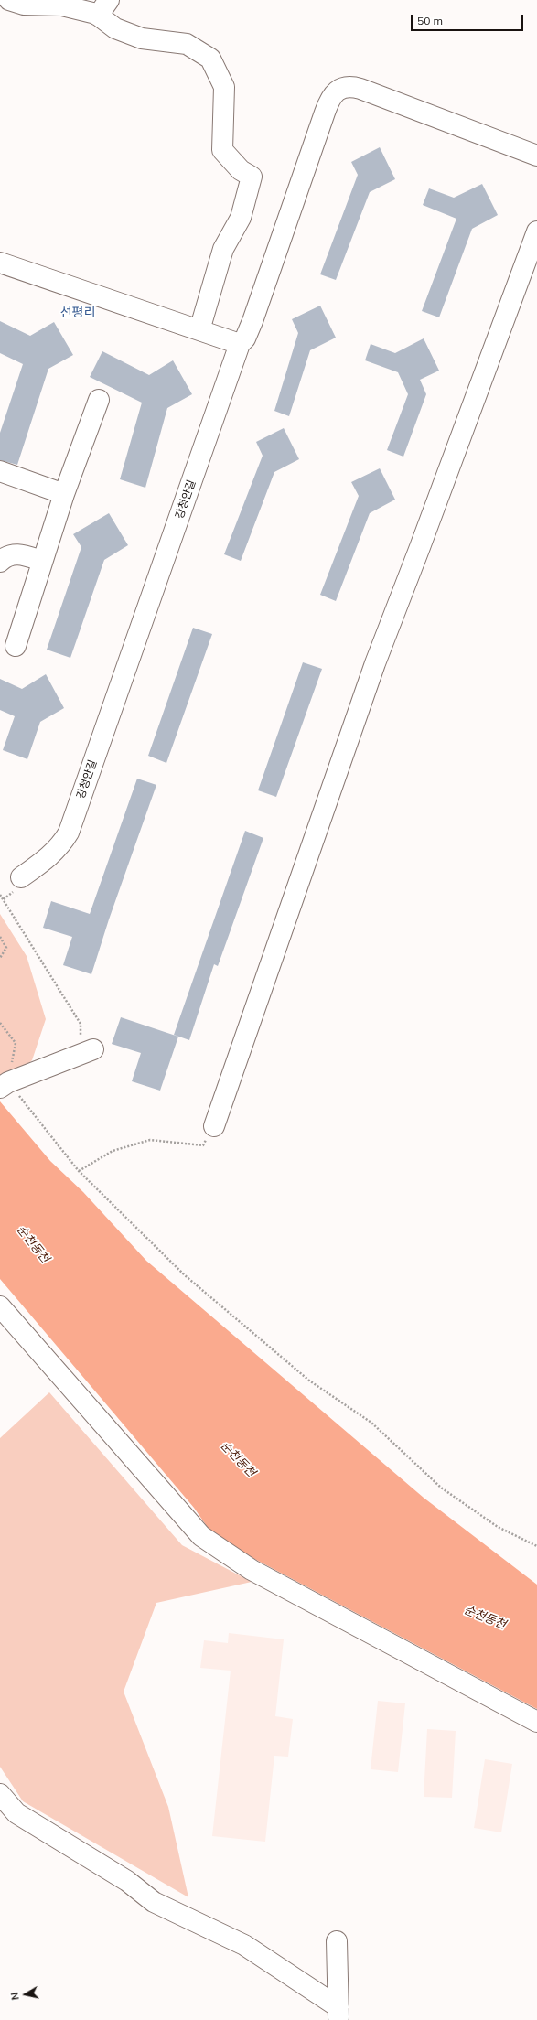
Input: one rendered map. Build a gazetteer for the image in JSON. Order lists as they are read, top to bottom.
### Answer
{
  "streets": {
    "street": ["강청안길"]
  },
  "districts": ["선평리"],
  "water": ["순천동천"],
  "scale_bar": "50 m",
  "north": "left"
}
